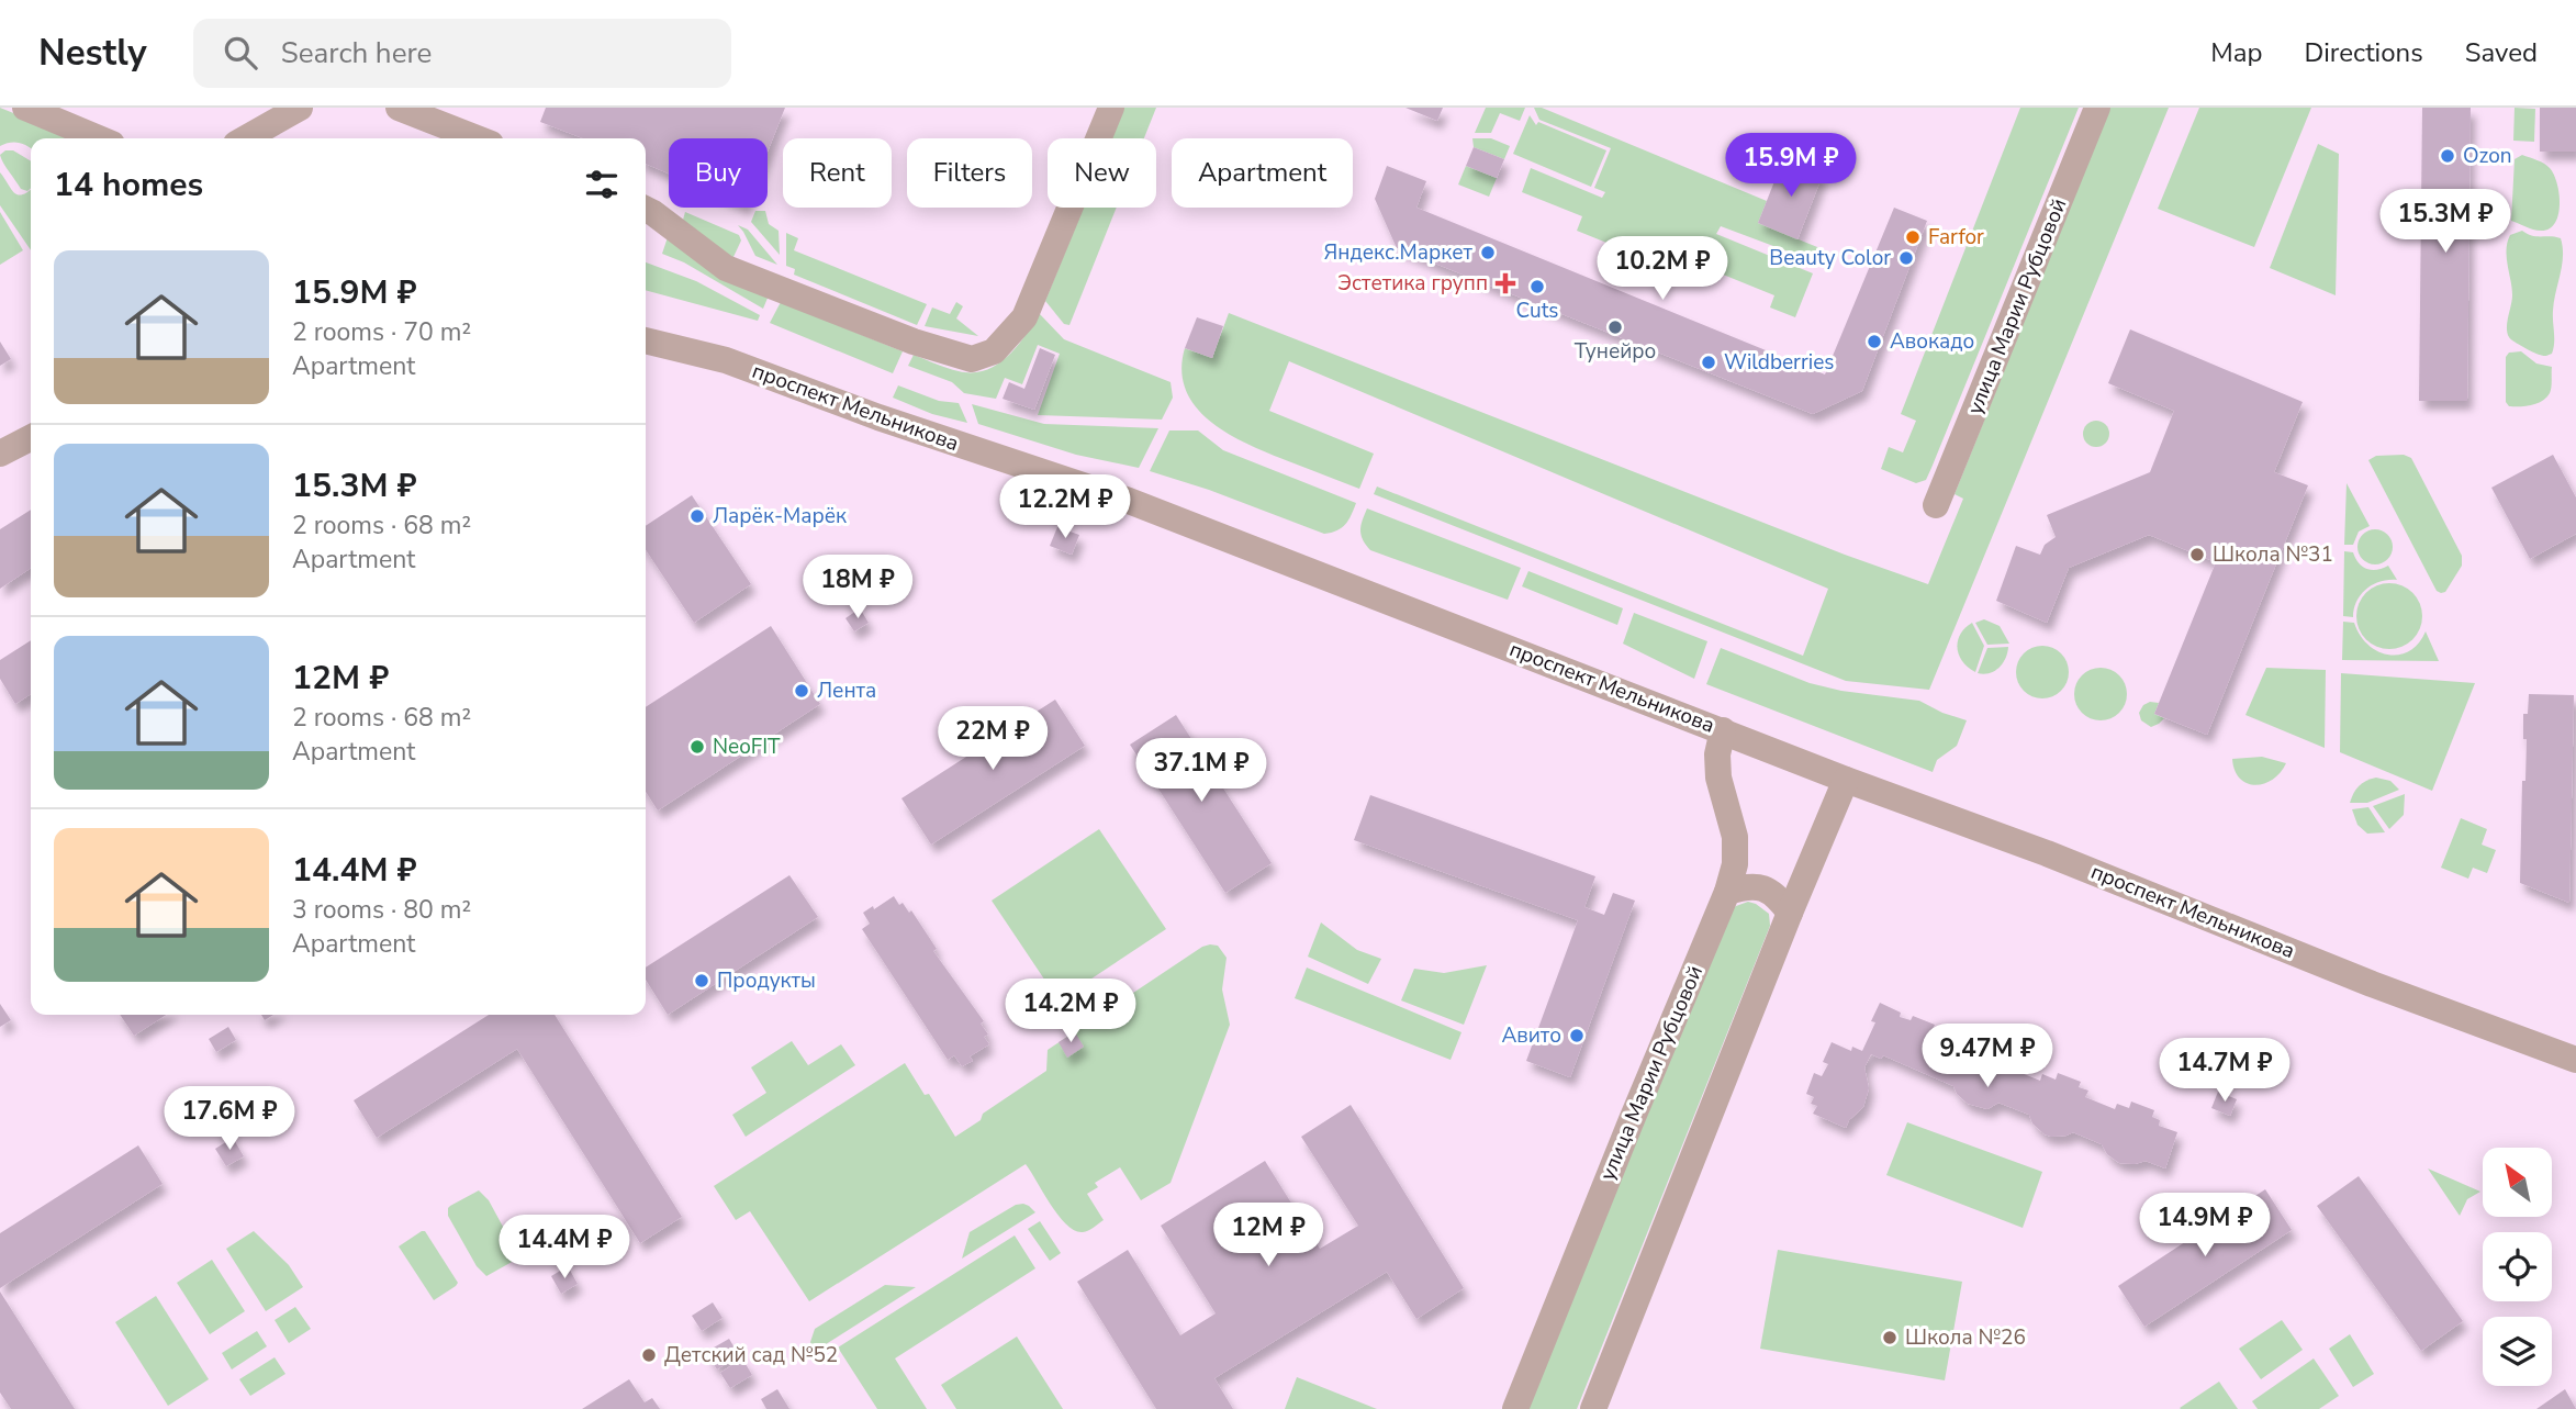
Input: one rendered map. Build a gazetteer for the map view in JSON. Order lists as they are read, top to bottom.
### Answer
{
  "streets": {
    "street": ["улица Марии Рубцовой", "проспект Мельникова"]
  },
  "crossings": [
    ["улица Марии Рубцовой", "проспект Мельникова"]
  ],
  "places": {
    "other": [
      "Ozon",
      "Farfor",
      "Яндекс.Маркет",
      "Beauty Color",
      "Cuts",
      "Тунейро",
      "Авокадо",
      "Wildberries",
      "Ларёк-Марёк",
      "Школа №31",
      "Лента",
      "NeoFIT",
      "Продукты",
      "Авито",
      "Школа №26",
      "Детский сад №52"
    ],
    "health": ["Эстетика групп"]
  },
  "north": "top left",
  "page": {
    "header": "Nestly",
    "search": "Search here",
    "nav": ["Map", "Directions", "Saved"],
    "price": [
      "15.9M ₽",
      "15.3M ₽",
      "10.2M ₽",
      "12.2M ₽",
      "18M ₽",
      "22M ₽",
      "37.1M ₽",
      "14.2M ₽",
      "9.47M ₽",
      "14.7M ₽",
      "17.6M ₽",
      "14.9M ₽",
      "12M ₽",
      "14.4M ₽"
    ],
    "chip": [
      "Buy",
      "Rent",
      "Filters",
      "New",
      "Apartment"
    ],
    "heading": "14 homes",
    "list": [
      {
        "name": "15.9M ₽",
        "note": "2 rooms · 70 m² · Apartment"
      },
      {
        "name": "15.3M ₽",
        "note": "2 rooms · 68 m² · Apartment"
      },
      {
        "name": "12M ₽",
        "note": "2 rooms · 68 m² · Apartment"
      },
      {
        "name": "14.4M ₽",
        "note": "3 rooms · 80 m² · Apartment"
      }
    ]
  }
}
